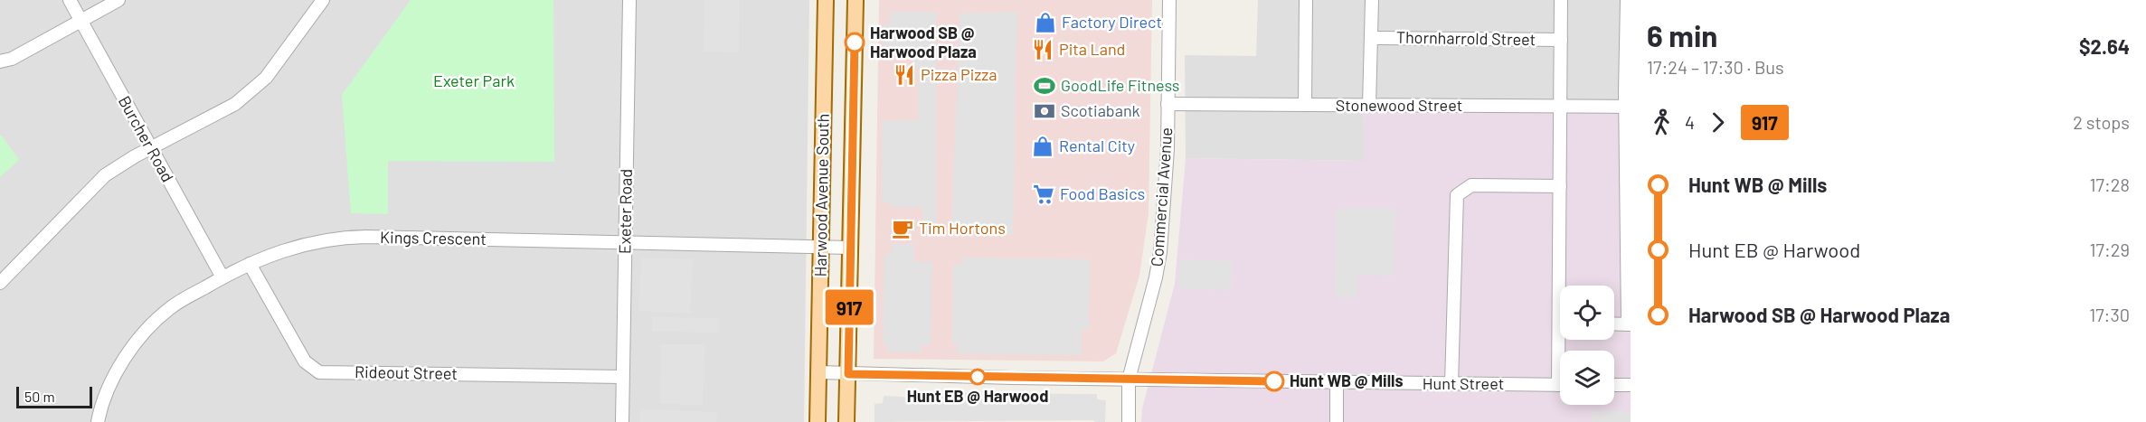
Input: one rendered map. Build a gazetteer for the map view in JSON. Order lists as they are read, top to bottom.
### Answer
{
  "streets": {
    "main road": ["Harwood Avenue South"],
    "street": [
      "Thornharrold Street",
      "Stonewood Street",
      "Burcher Road",
      "Commercial Avenue",
      "Exeter Road",
      "Kings Crescent",
      "Rideout Street",
      "Hunt Street"
    ]
  },
  "crossings": [
    ["Stonewood Street", "Commercial Avenue"],
    ["Burcher Road", "Kings Crescent"],
    ["Harwood Avenue South", "Kings Crescent"],
    ["Harwood Avenue South", "Hunt Street"],
    ["Commercial Avenue", "Hunt Street"],
    ["Exeter Road", "Kings Crescent"],
    ["Exeter Road", "Rideout Street"],
    ["Kings Crescent", "Rideout Street"]
  ],
  "parks": ["Exeter Park"],
  "places": {
    "shop": ["Factory Direct", "Rental City"],
    "other": ["Harwood SB @ Harwood Plaza", "Hunt EB @ Harwood", "Hunt WB @ Mills"],
    "restaurant": ["Pita Land", "Pizza Pizza"],
    "sports": ["GoodLife Fitness"],
    "bank": ["Scotiabank"],
    "supermarket": ["Food Basics"],
    "cafe": ["Tim Hortons"]
  },
  "lines": ["bus line 917"],
  "scale_bar": "50 m",
  "page": {
    "on_map": "917",
    "heading": ["6 min", "17:24 – 17:30 · Bus", "$2.64"],
    "legs": ["4", "917", "2 stops"],
    "list": [
      {
        "name": "Hunt WB @ Mills",
        "value": "17:28"
      },
      {
        "name": "Hunt EB @ Harwood",
        "value": "17:29"
      },
      {
        "name": "Harwood SB @ Harwood Plaza",
        "value": "17:30"
      }
    ],
    "scale": "50 m"
  }
}
